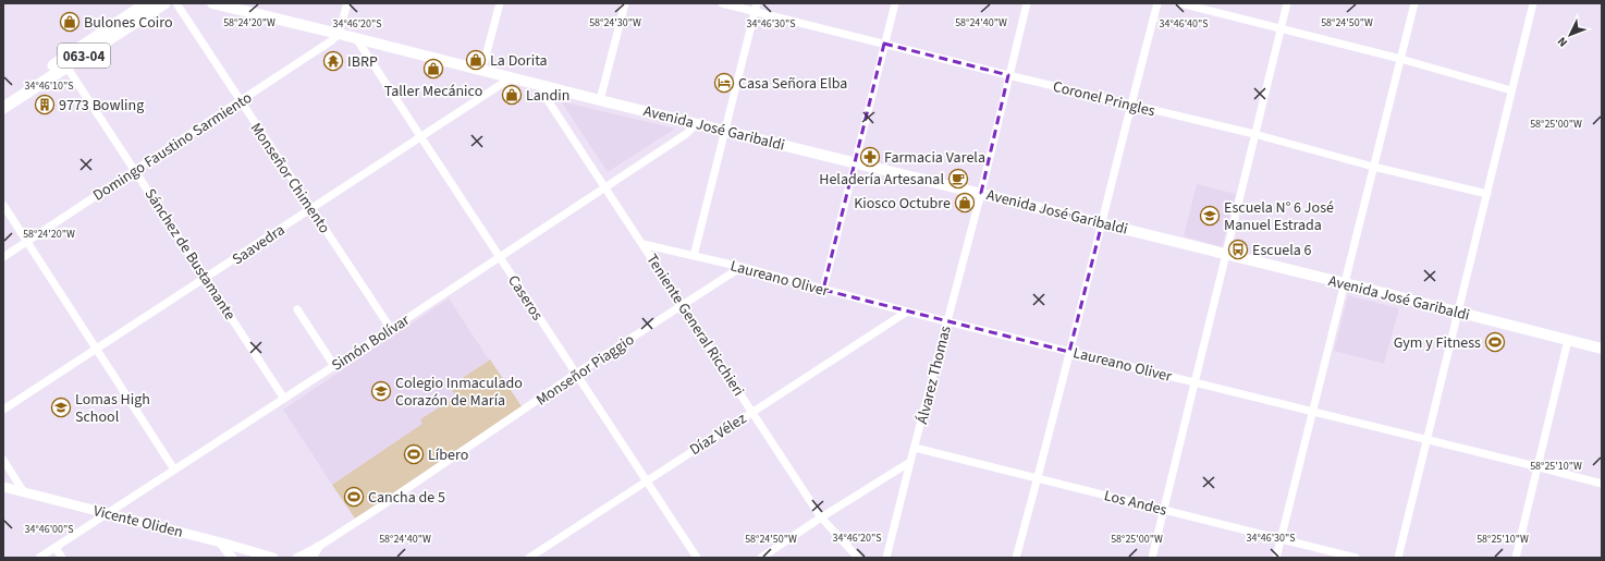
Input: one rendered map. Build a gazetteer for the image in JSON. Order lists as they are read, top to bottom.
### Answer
{
  "streets": {
    "main road": ["063-04", "Avenida José Garibaldi"],
    "street": [
      "Coronel Pringles",
      "Domingo Faustino Sarmiento",
      "Monseñor Chimento",
      "Saavedra",
      "Sánchez de Bustamante",
      "Laureano Oliver",
      "Caseros",
      "Teniente General Ricchieri",
      "Simón Bolívar",
      "Monseñor Piaggio",
      "Álvarez Thomas",
      "Díaz Vélez",
      "Los Andes",
      "Vicente Oliden"
    ]
  },
  "crossings": [
    ["063-04", "Sánchez de Bustamante"],
    ["Coronel Pringles", "Álvarez Thomas"],
    ["Avenida José Garibaldi", "Domingo Faustino Sarmiento"],
    ["Avenida José Garibaldi", "Saavedra"],
    ["Avenida José Garibaldi", "Caseros"],
    ["Avenida José Garibaldi", "Teniente General Ricchieri"],
    ["Avenida José Garibaldi", "Simón Bolívar"],
    ["Avenida José Garibaldi", "Álvarez Thomas"],
    ["Domingo Faustino Sarmiento", "Monseñor Chimento"],
    ["Domingo Faustino Sarmiento", "Sánchez de Bustamante"],
    ["Monseñor Chimento", "Saavedra"],
    ["Monseñor Chimento", "Simón Bolívar"],
    ["Saavedra", "Sánchez de Bustamante"],
    ["Saavedra", "Caseros"],
    ["Sánchez de Bustamante", "Simón Bolívar"],
    ["Laureano Oliver", "Teniente General Ricchieri"],
    ["Laureano Oliver", "Monseñor Piaggio"],
    ["Laureano Oliver", "Álvarez Thomas"],
    ["Laureano Oliver", "Díaz Vélez"],
    ["Caseros", "Simón Bolívar"],
    ["Caseros", "Monseñor Piaggio"],
    ["Caseros", "Díaz Vélez"],
    ["Teniente General Ricchieri", "Simón Bolívar"],
    ["Teniente General Ricchieri", "Monseñor Piaggio"],
    ["Teniente General Ricchieri", "Díaz Vélez"],
    ["Simón Bolívar", "Vicente Oliden"],
    ["Álvarez Thomas", "Los Andes"]
  ],
  "places": {
    "shop": [
      "Bulones Coiro",
      "La Dorita",
      "Taller Mecánico",
      "Landin",
      "Kiosco Octubre"
    ],
    "temple": ["IBRP"],
    "hotel": ["Casa Señora Elba"],
    "building": ["9773 Bowling"],
    "pharmacy": ["Farmacia Varela"],
    "cafe": ["Heladería Artesanal"],
    "school or university": ["Escuela N° 6 José Manuel Estrada", "Colegio Inmaculado Corazón de María", "Lomas High School"],
    "bus stop": ["Escuela 6"],
    "sports": ["Gym y Fitness", "Líbero", "Cancha de 5"]
  },
  "north": "bottom left",
  "coordinates": [
    "58°24'20\"W",
    "58°24'30\"W",
    "58°24'40\"W",
    "58°24'50\"W",
    "34°46'20\"S",
    "34°46'30\"S",
    "34°46'40\"S",
    "34°46'10\"S",
    "58°25'00\"W",
    "58°25'10\"W",
    "34°46'00\"S"
  ]
}
